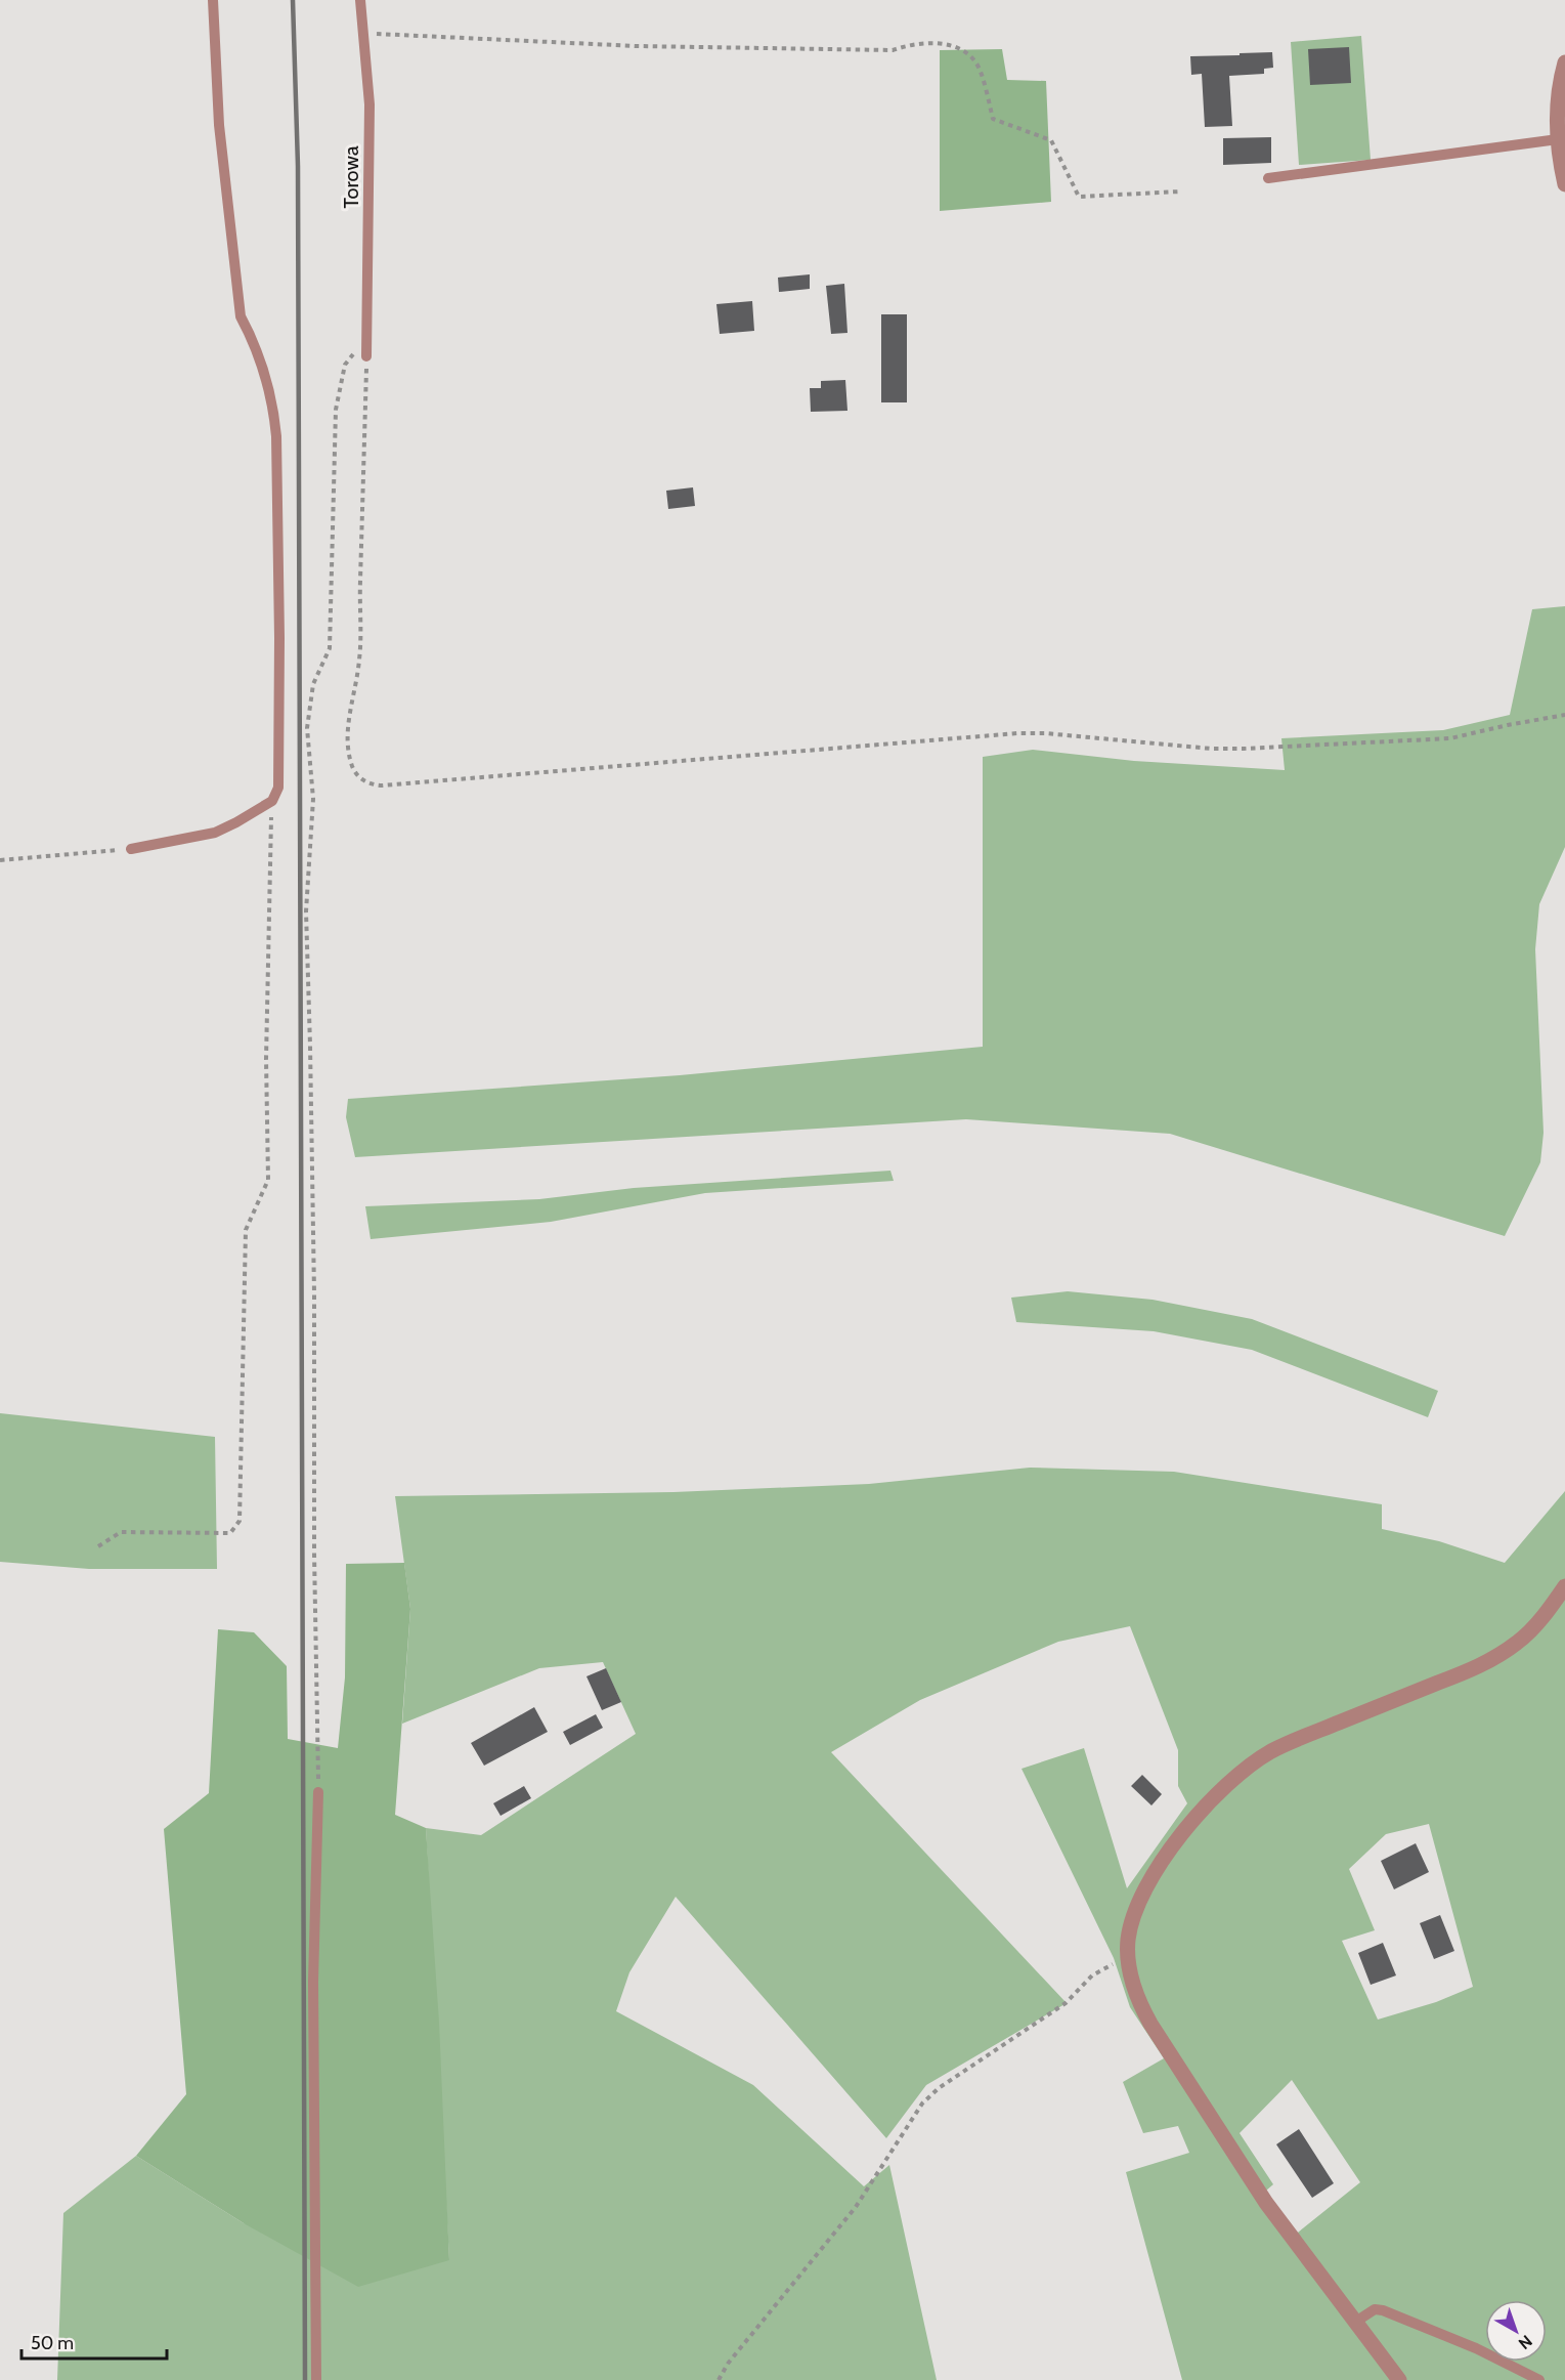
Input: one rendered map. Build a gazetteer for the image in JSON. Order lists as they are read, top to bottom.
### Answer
{
  "streets": {
    "lane": ["Torowa"]
  },
  "scale_bar": "50 m",
  "north": "bottom right"
}
